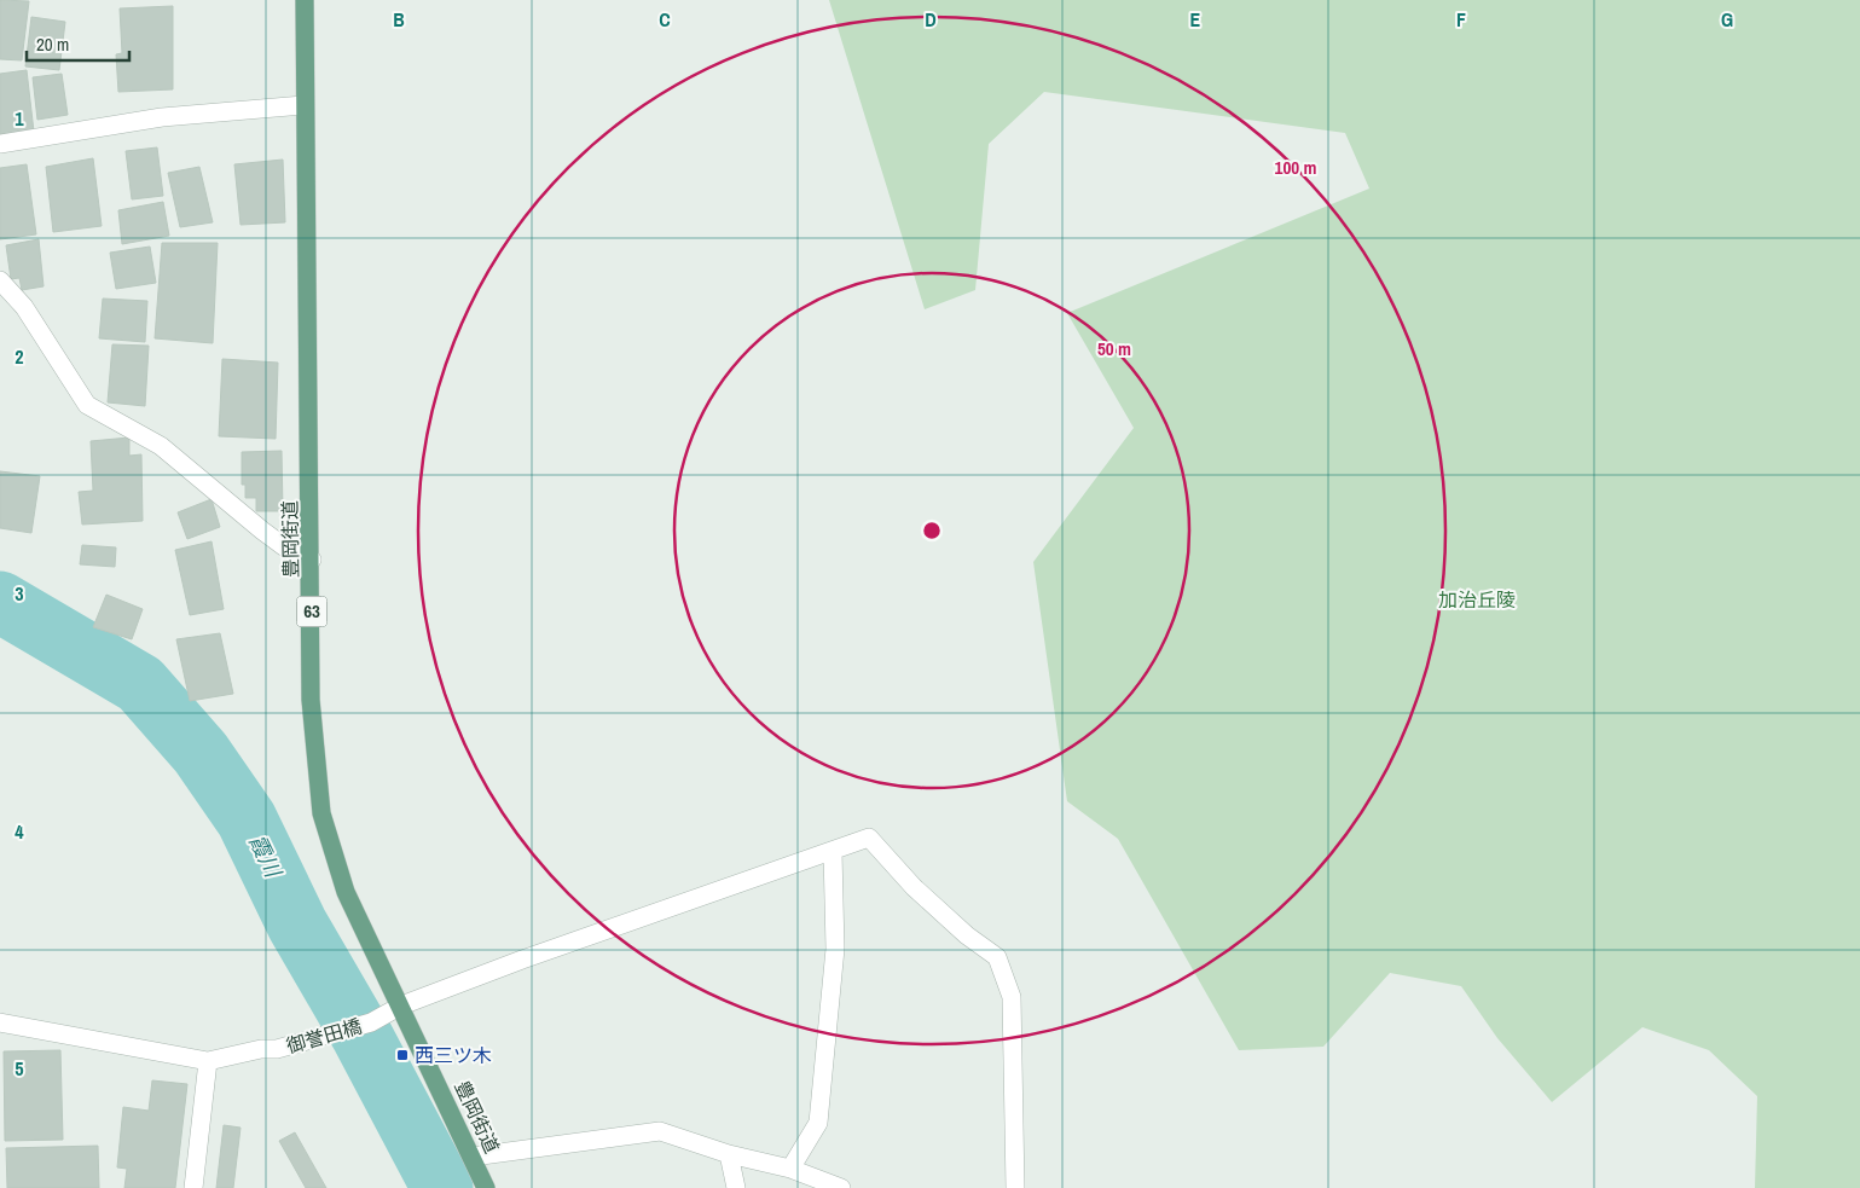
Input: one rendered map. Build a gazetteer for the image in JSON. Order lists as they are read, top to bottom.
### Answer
{
  "streets": {
    "main road": ["豊岡街道", "63"],
    "street": ["御誉田橋"]
  },
  "crossings": [
    ["豊岡街道", "御誉田橋"]
  ],
  "water": ["霞川"],
  "parks": ["加治丘陵"],
  "places": {
    "transit": ["西三ツ木"]
  },
  "scale_bar": "20 m",
  "grid": {
    "columns": [
      "B",
      "C",
      "D",
      "E",
      "F",
      "G"
    ],
    "rows": [
      "1",
      "2",
      "3",
      "4",
      "5"
    ]
  },
  "rings": ["100 m", "50 m"]
}
